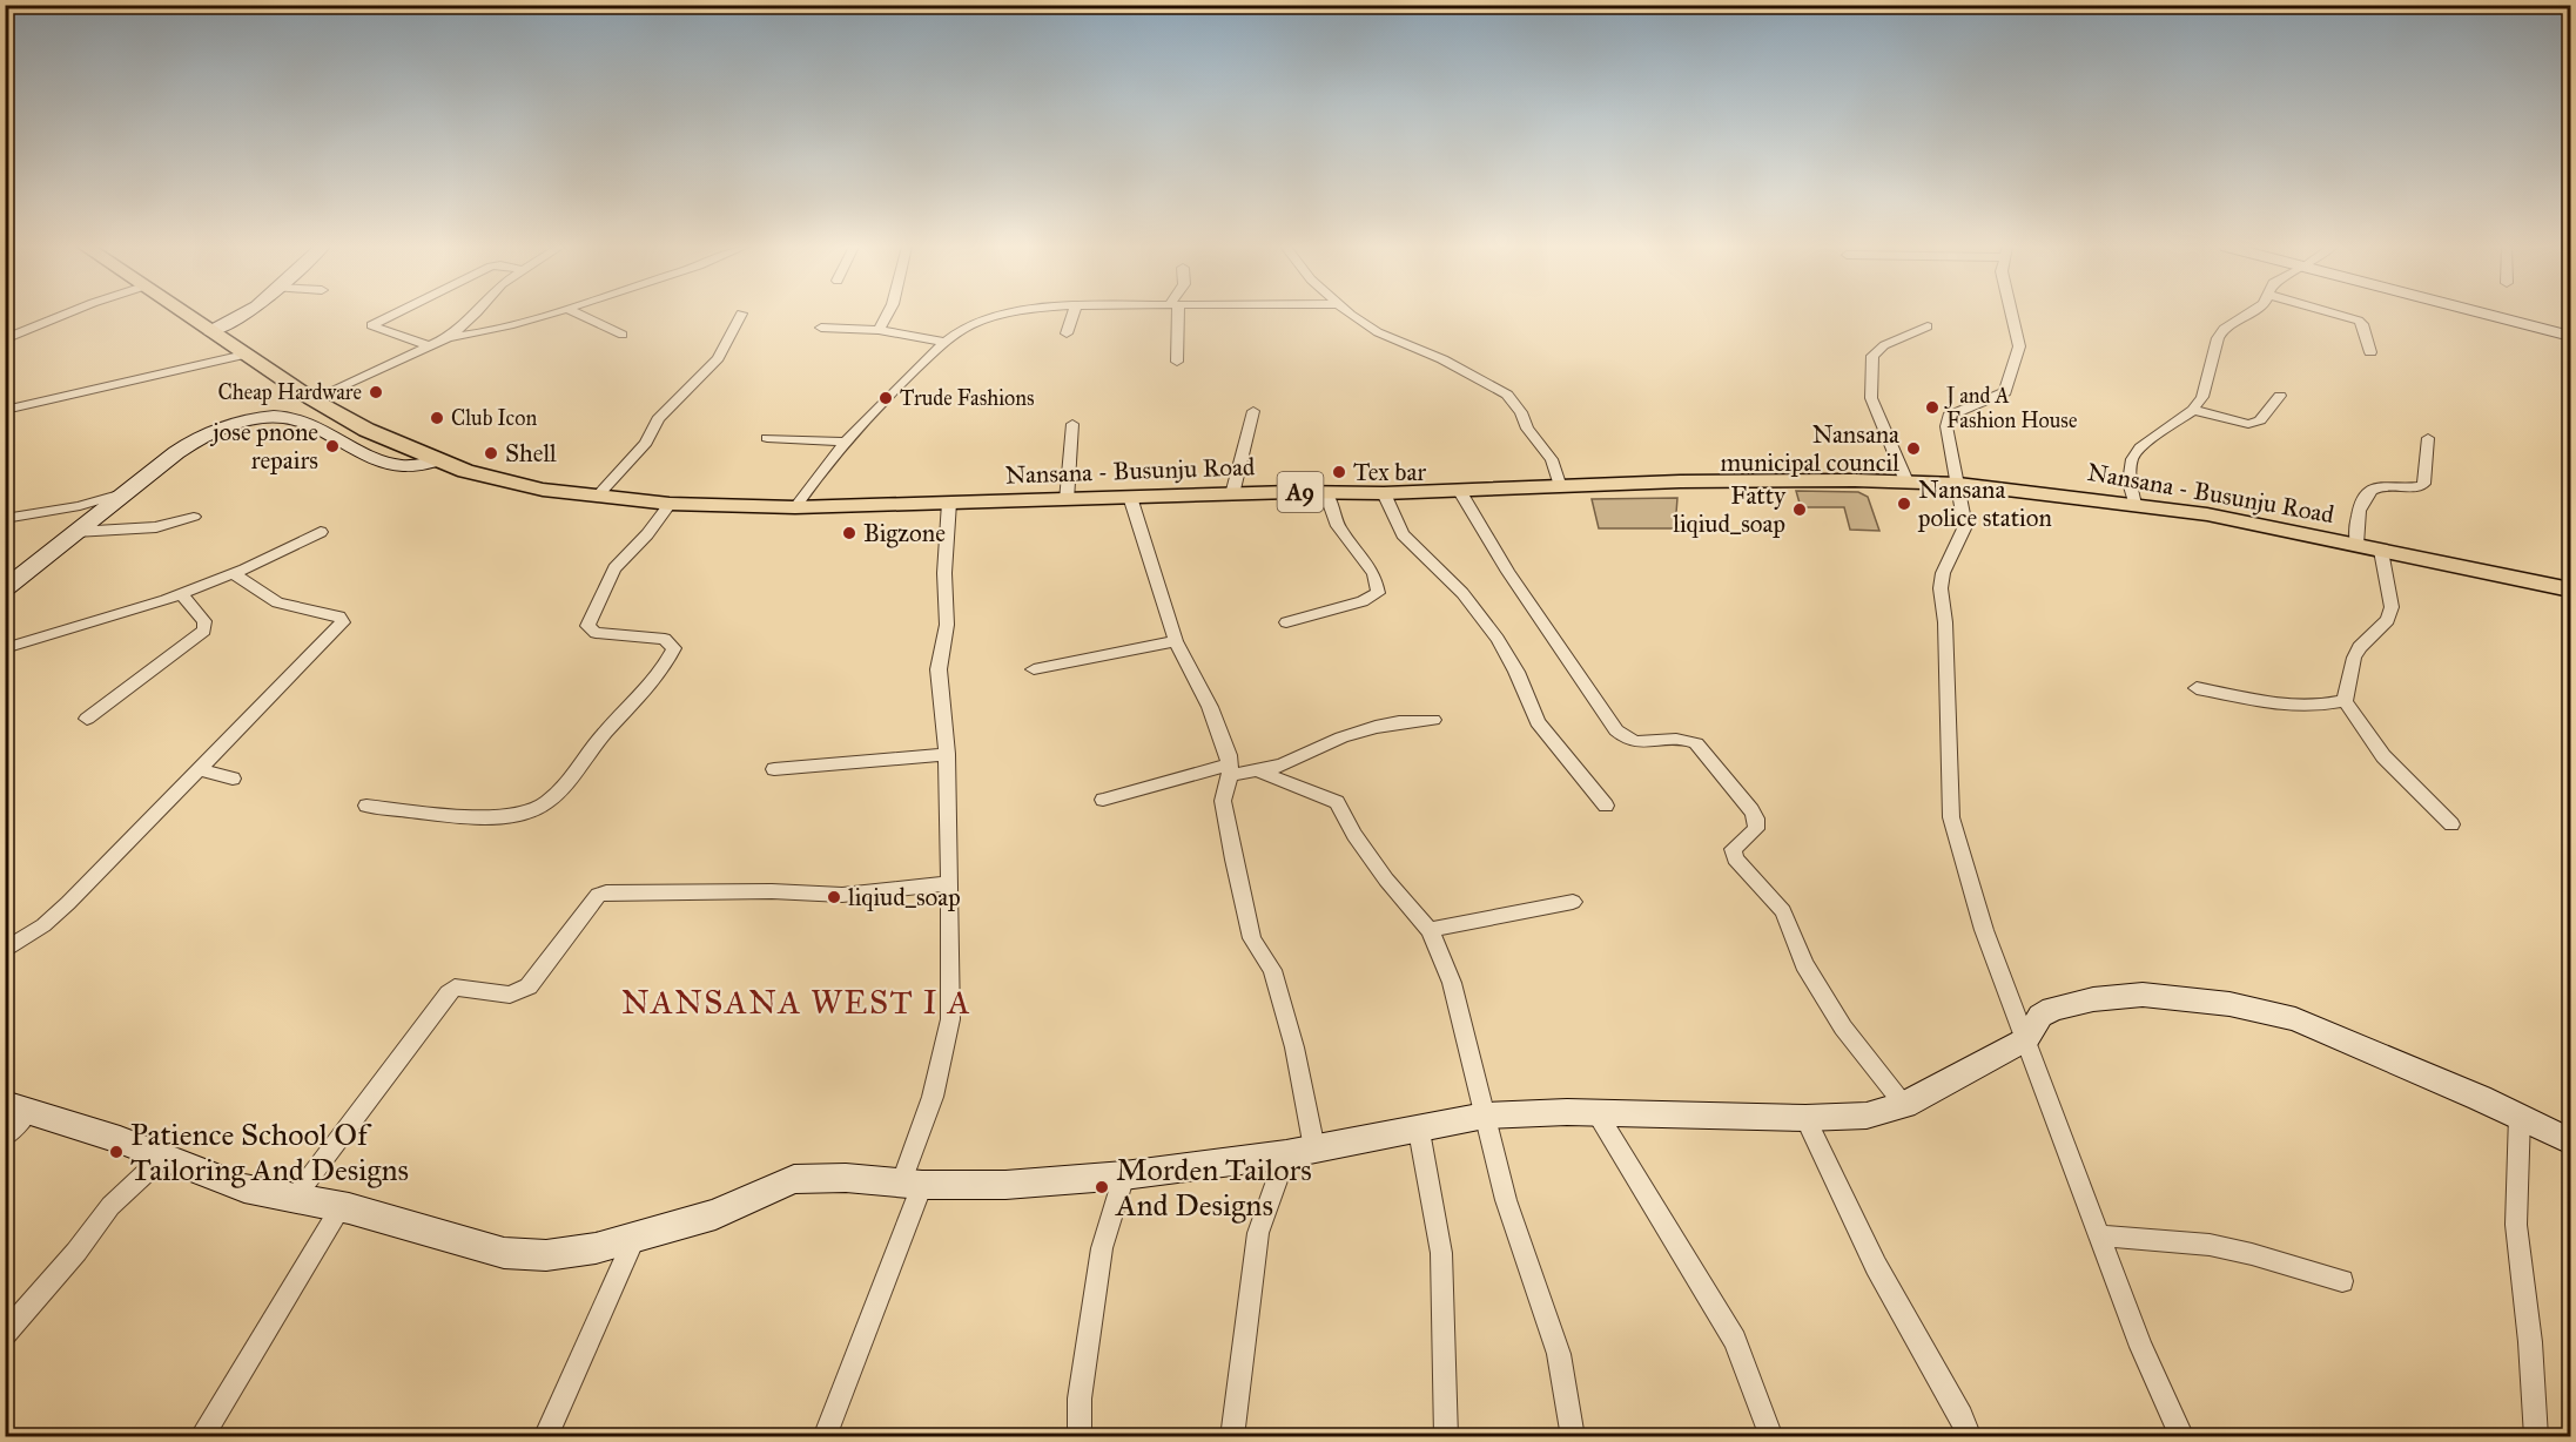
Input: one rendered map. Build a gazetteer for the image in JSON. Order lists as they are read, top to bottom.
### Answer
{
  "streets": {
    "main road": ["Nansana - Busunju Road", "A9"]
  },
  "districts": ["NANSANA WEST I A"],
  "places": [
    "Cheap Hardware",
    "Trude Fashions",
    "J and A Fashion House",
    "Club Icon",
    "jose pnone repairs",
    "Nansana municipal council",
    "Shell",
    "Tex bar",
    "Nansana police station",
    "Fatty liqiud_soap",
    "Bigzone",
    "liqiud_soap",
    "Patience School Of Tailoring And Designs",
    "Morden Tailors And Designs"
  ]
}
